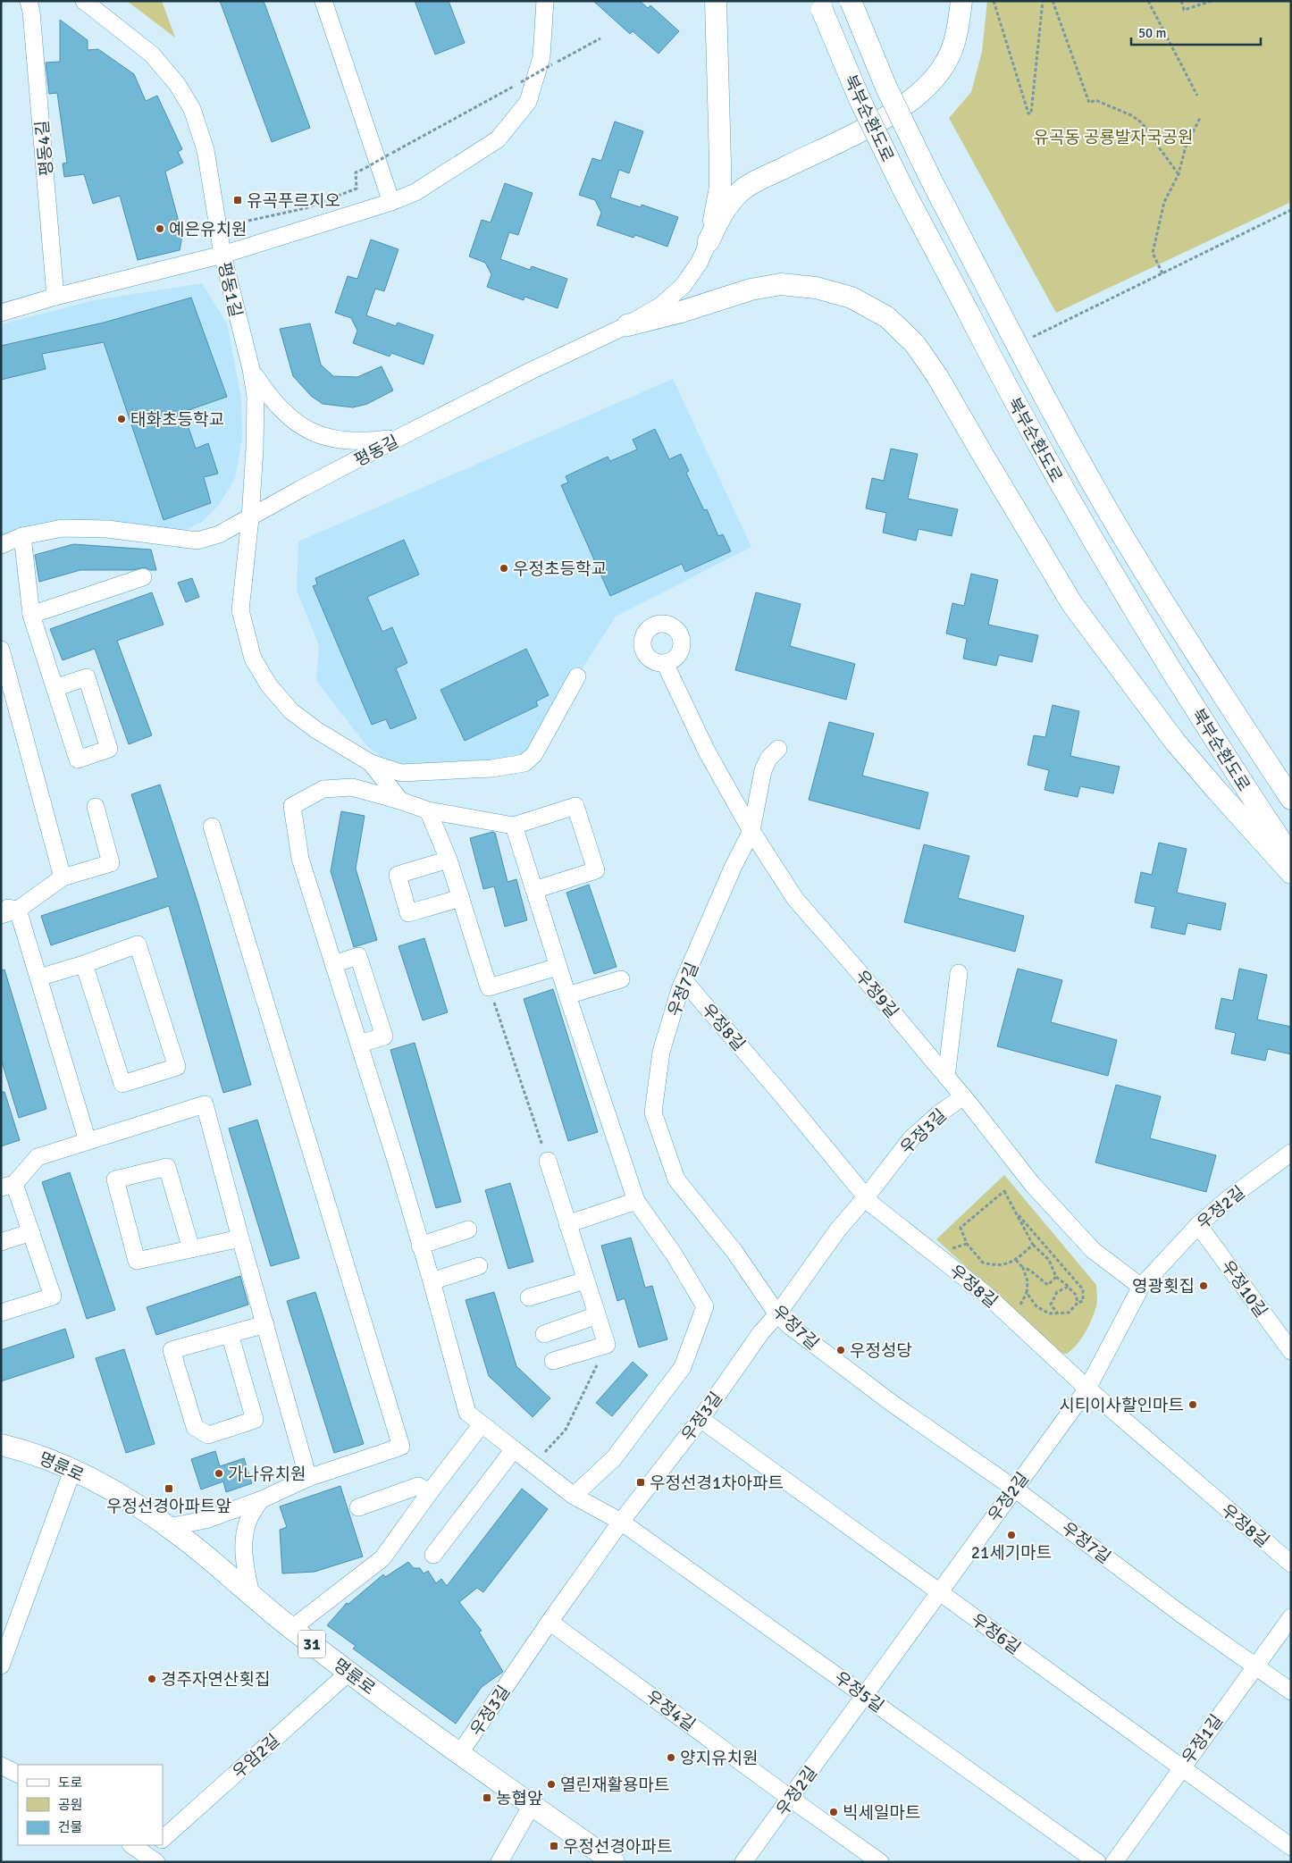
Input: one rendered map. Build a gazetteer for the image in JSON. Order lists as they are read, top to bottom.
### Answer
{
  "streets": {
    "main road": ["북부순환도로", "명륜로", "31"],
    "street": [
      "평동4길",
      "평동1길",
      "평동길",
      "우정7길",
      "우정9길",
      "우정8길",
      "우정3길",
      "우정2길",
      "우정10길",
      "우정6길",
      "우정5길",
      "우정4길",
      "우정1길",
      "우암2길"
    ]
  },
  "crossings": [
    ["평동1길", "평동길"],
    ["우정7길", "우정9길"],
    ["우정7길", "우정8길"],
    ["우정7길", "우정3길"],
    ["우정7길", "우정2길"],
    ["우정7길", "우정1길"],
    ["우정9길", "우정3길"],
    ["우정9길", "우정2길"],
    ["우정8길", "우정3길"],
    ["우정8길", "우정2길"],
    ["우정3길", "명륜로"],
    ["우정3길", "우정6길"],
    ["우정3길", "우정5길"],
    ["우정3길", "우정4길"],
    ["우정2길", "우정10길"],
    ["우정2길", "우정6길"],
    ["우정2길", "우정5길"],
    ["우정2길", "우정4길"],
    ["명륜로", "우암2길"],
    ["우정6길", "우정1길"]
  ],
  "parks": ["유곡동 공룡발자국공원"],
  "places": {
    "transit": [
      "유곡푸르지오",
      "우정선경1차아파트",
      "우정선경아파트앞",
      "농협앞",
      "우정선경아파트"
    ],
    "other": [
      "예은유치원",
      "태화초등학교",
      "우정초등학교",
      "영광횟집",
      "우정성당",
      "시티이사할인마트",
      "가나유치원",
      "21세기마트",
      "경주자연산횟집",
      "양지유치원",
      "열린재활용마트",
      "빅세일마트"
    ]
  },
  "legend": ["도로", "공원", "건물"],
  "scale_bar": "50 m"
}
